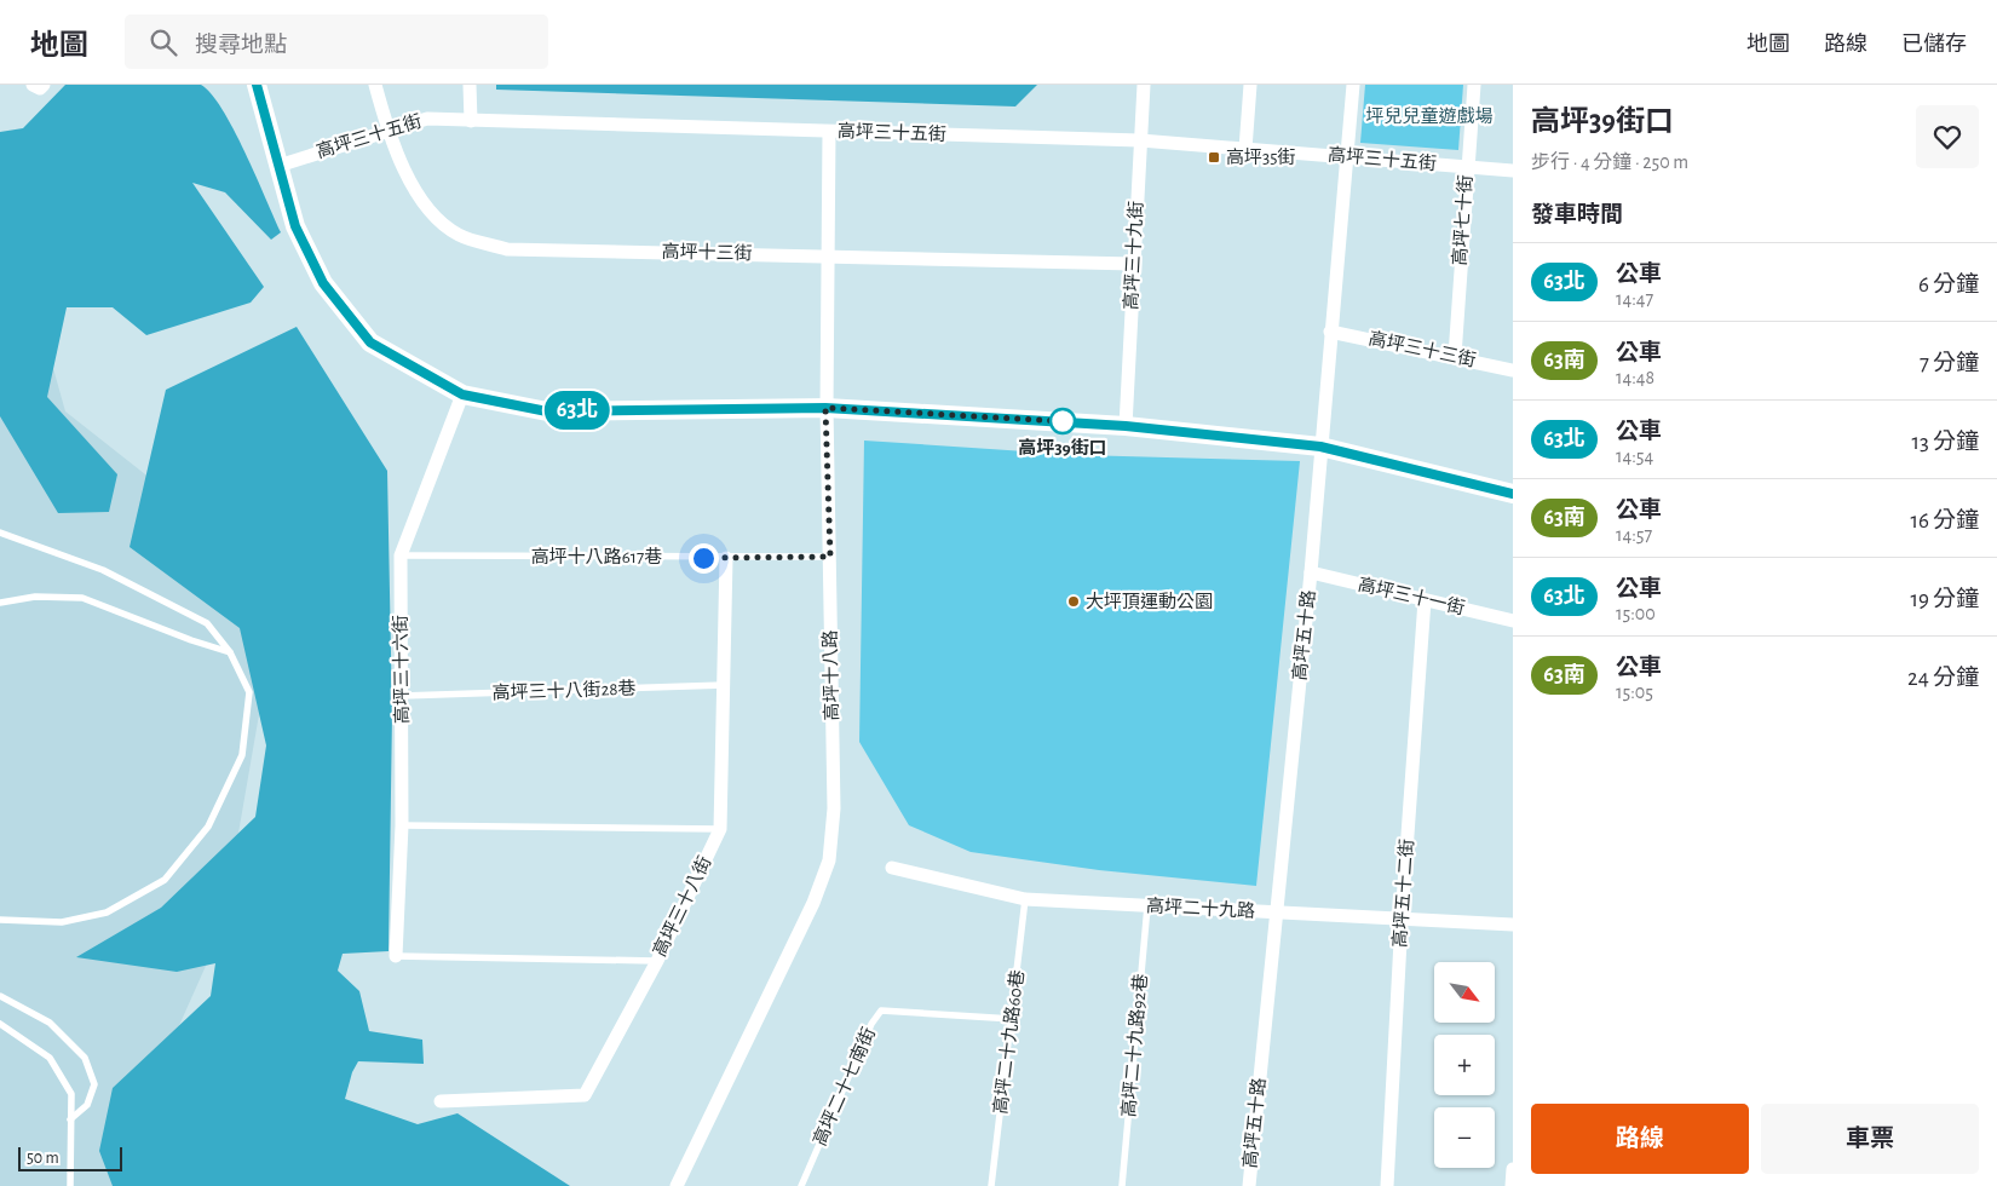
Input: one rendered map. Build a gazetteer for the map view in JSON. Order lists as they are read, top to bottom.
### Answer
{
  "streets": {
    "street": [
      "高坪三十五街",
      "高坪七十街",
      "高坪十三街",
      "高坪三十九街",
      "高坪三十三街",
      "高坪三十一街",
      "高坪五十路",
      "高坪三十六街",
      "高坪十八路",
      "高坪五十二街",
      "高坪三十八街",
      "高坪二十九路"
    ],
    "lane": [
      "高坪十八路617巷",
      "高坪三十八街28巷",
      "高坪二十九路60巷",
      "高坪二十九路92巷",
      "高坪二十七南街"
    ]
  },
  "crossings": [
    ["高坪三十五街", "高坪七十街"],
    ["高坪三十五街", "高坪十三街"],
    ["高坪三十五街", "高坪三十九街"],
    ["高坪三十五街", "高坪五十路"],
    ["高坪三十五街", "高坪十八路"],
    ["高坪七十街", "高坪三十三街"],
    ["高坪十三街", "高坪三十九街"],
    ["高坪十三街", "高坪十八路"],
    ["高坪三十三街", "高坪五十路"],
    ["高坪十八路617巷", "高坪三十六街"],
    ["高坪十八路617巷", "高坪十八路"],
    ["高坪十八路617巷", "高坪三十八街"],
    ["高坪三十一街", "高坪五十路"],
    ["高坪三十一街", "高坪五十二街"],
    ["高坪五十路", "高坪二十九路"],
    ["高坪三十六街", "高坪三十八街28巷"],
    ["高坪三十八街28巷", "高坪三十八街"],
    ["高坪五十二街", "高坪二十九路"],
    ["高坪二十九路", "高坪二十九路60巷"],
    ["高坪二十九路", "高坪二十九路92巷"],
    ["高坪二十九路60巷", "高坪二十七南街"]
  ],
  "parks": ["坪兒兒童遊戲場"],
  "places": {
    "transit": ["高坪35街"],
    "other": ["高坪39街口", "大坪頂運動公園"]
  },
  "lines": ["bus line 63北"],
  "scale_bar": "50 m",
  "north": "bottom right",
  "page": {
    "header": "地圖",
    "search": "搜尋地點",
    "nav": ["地圖", "路線", "已儲存"],
    "on_map": "63北",
    "heading": [
      ["高坪39街口", "步行 · 4 分鐘 · 250 m"],
      "發車時間"
    ],
    "list": [
      {
        "mark": "63北",
        "name": "公車",
        "note": "14:47",
        "value": "6 分鐘"
      },
      {
        "mark": "63南",
        "name": "公車",
        "note": "14:48",
        "value": "7 分鐘"
      },
      {
        "mark": "63北",
        "name": "公車",
        "note": "14:54",
        "value": "13 分鐘"
      },
      {
        "mark": "63南",
        "name": "公車",
        "note": "14:57",
        "value": "16 分鐘"
      },
      {
        "mark": "63北",
        "name": "公車",
        "note": "15:00",
        "value": "19 分鐘"
      },
      {
        "mark": "63南",
        "name": "公車",
        "note": "15:05",
        "value": "24 分鐘"
      }
    ],
    "map_buttons": ["+", "−"],
    "buttons": ["路線", "車票"],
    "scale": "50 m"
  }
}
